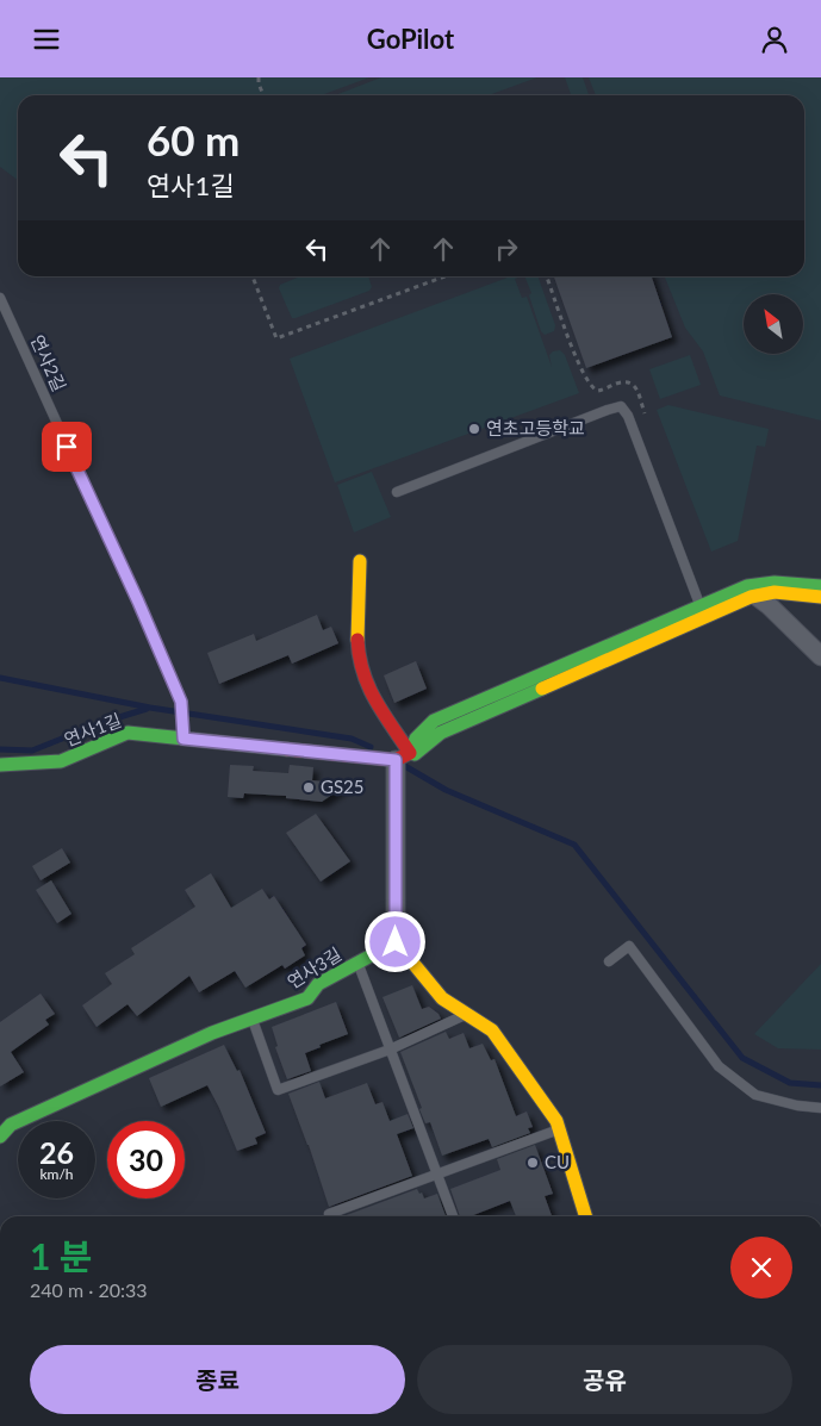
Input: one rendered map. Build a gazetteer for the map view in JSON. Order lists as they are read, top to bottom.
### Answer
{
  "streets": {
    "street": ["연사1길", "연사3길"],
    "lane": ["연사2길"]
  },
  "crossings": [
    ["연사2길", "연사1길"]
  ],
  "places": ["연초고등학교", "GS25", "CU"],
  "north": "top left",
  "page": {
    "header": "GoPilot",
    "turn": ["60 m", "연사1길"],
    "speed": "26 km/h",
    "limit": "30",
    "heading": ["1 분", "240 m · 20:33"],
    "buttons": ["종료", "공유"]
  }
}
